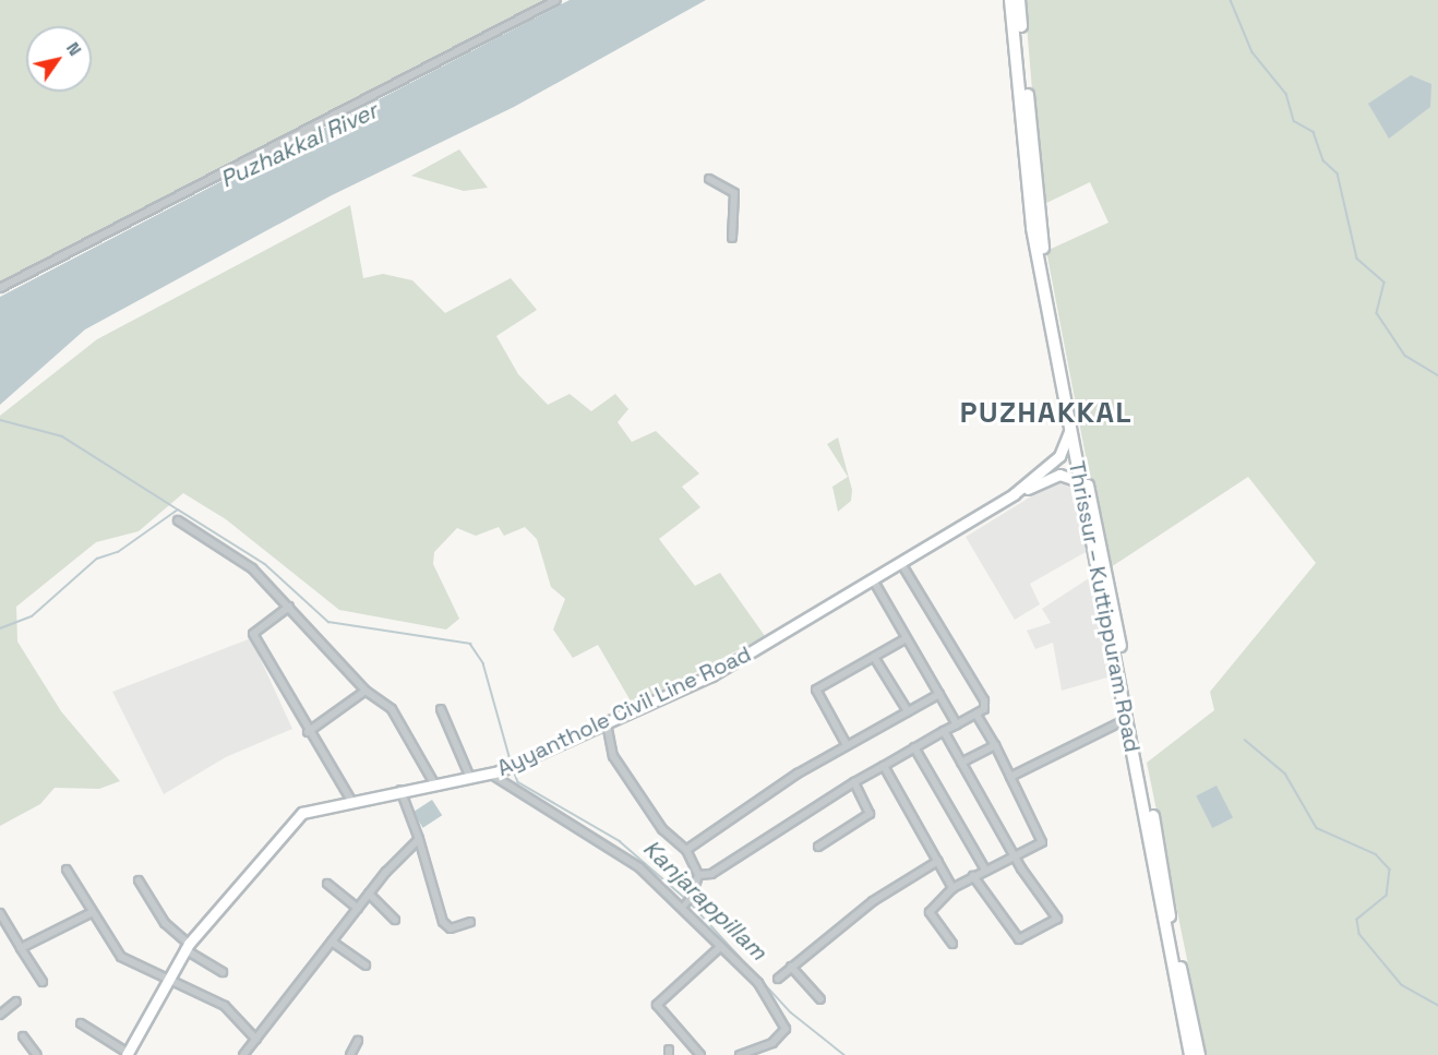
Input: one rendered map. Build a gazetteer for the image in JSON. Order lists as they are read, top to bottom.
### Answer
{
  "streets": {
    "main road": ["Thrissur – Kuttippuram Road", "Ayyanthole Civil Line Road"]
  },
  "crossings": [
    ["Thrissur – Kuttippuram Road", "Ayyanthole Civil Line Road"]
  ],
  "districts": ["PUZHAKKAL"],
  "water": ["Puzhakkal River", "Kanjarappillam"],
  "north": "top right"
}
